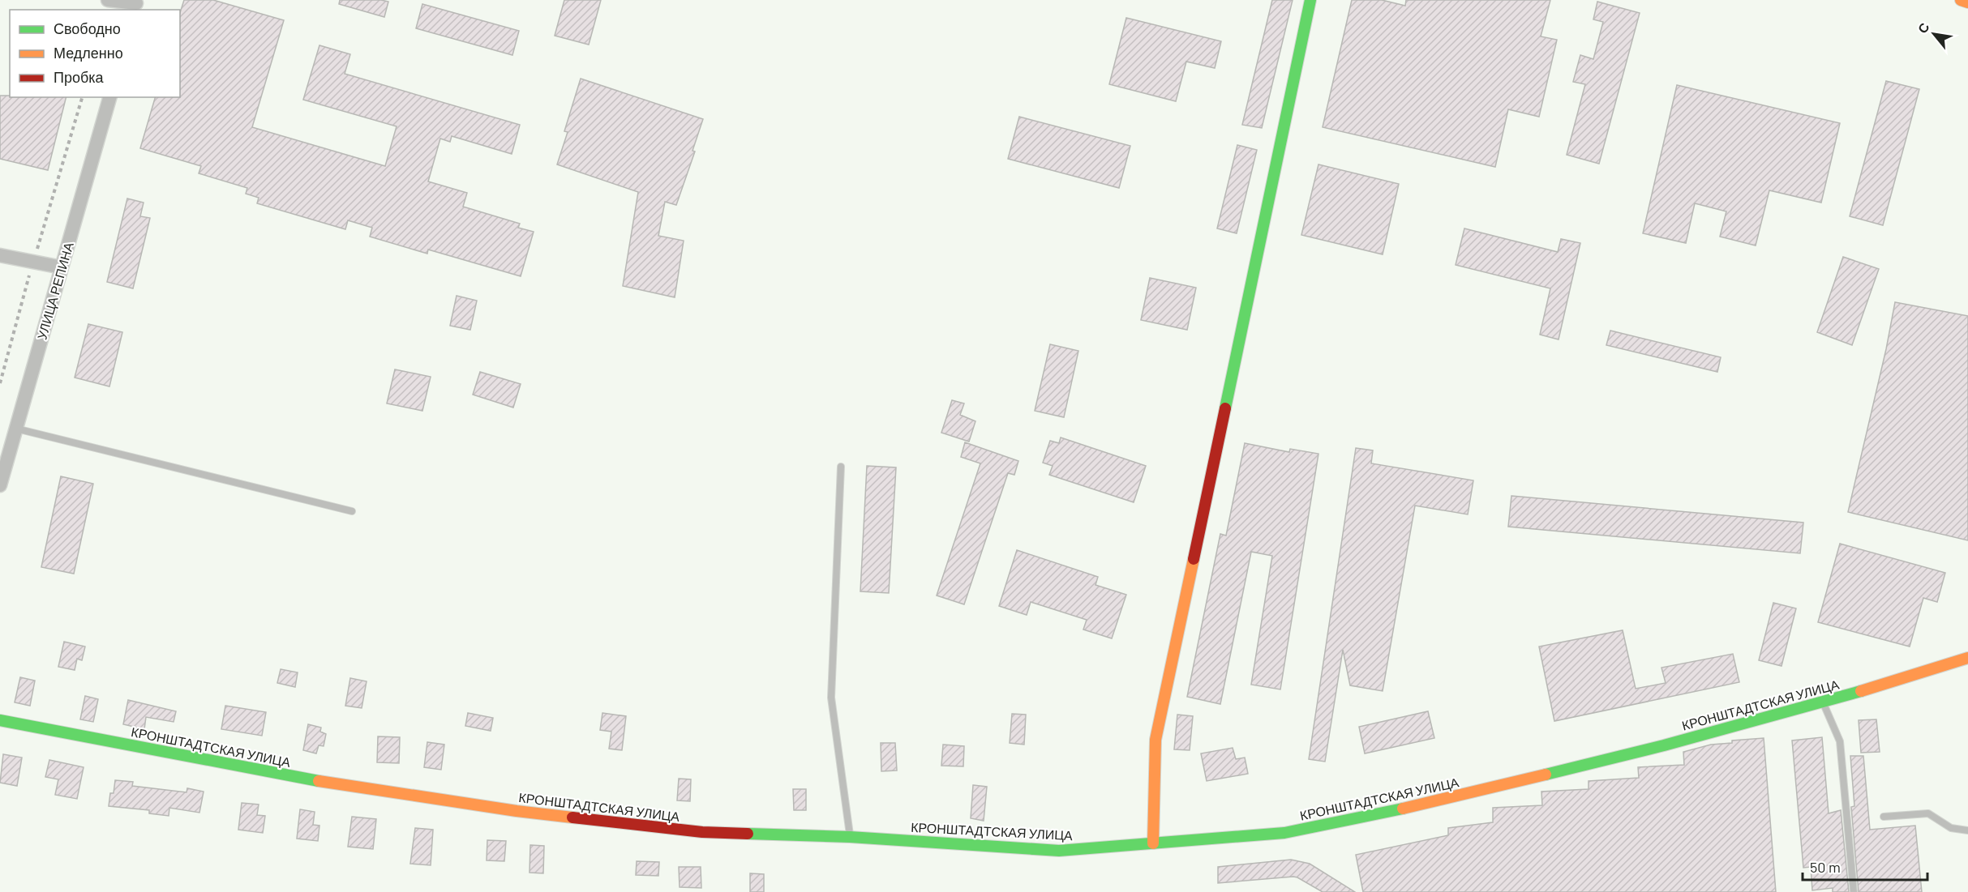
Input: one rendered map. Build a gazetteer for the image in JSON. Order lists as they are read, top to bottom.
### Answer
{
  "streets": {
    "street": ["УЛИЦА РЕПИНА", "КРОНШТАДТСКАЯ УЛИЦА"]
  },
  "legend": ["Свободно", "Медленно", "Пробка"],
  "scale_bar": "50 m",
  "north": "top left"
}
